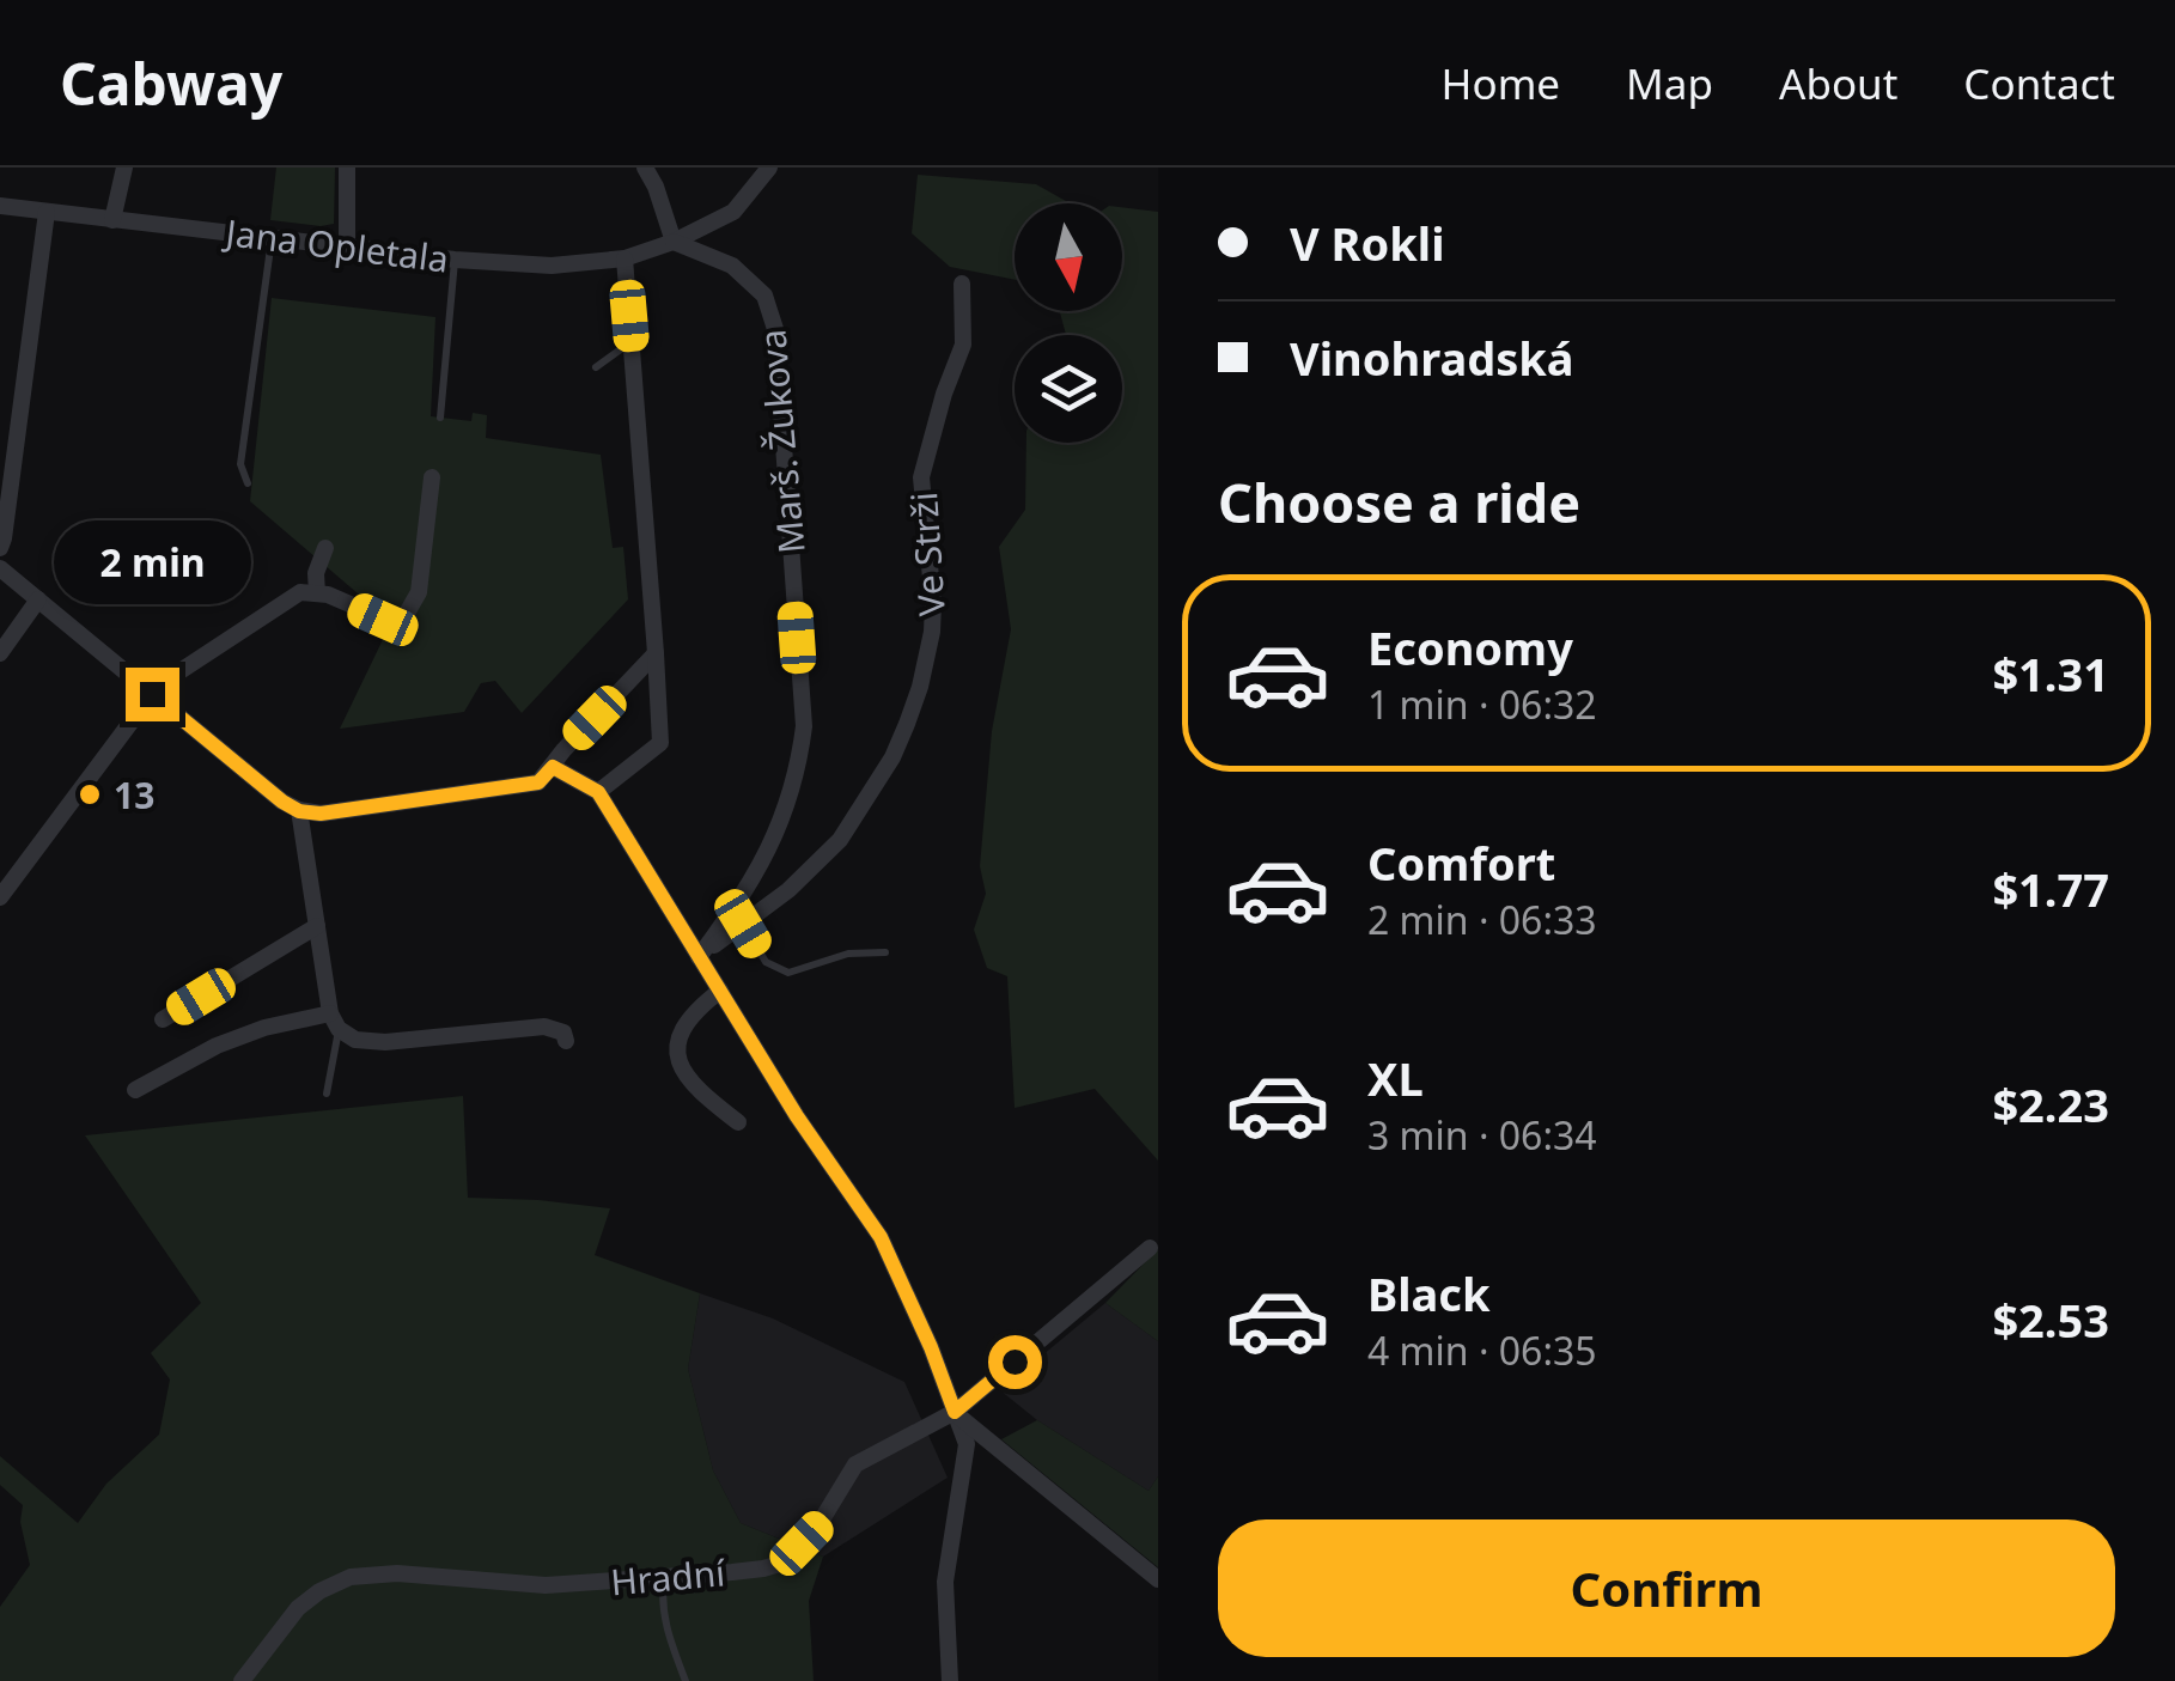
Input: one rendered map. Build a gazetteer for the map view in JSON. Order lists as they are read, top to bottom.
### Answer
{
  "streets": {
    "street": [
      "Jana Opletala",
      "Marš. Žukova",
      "Ve Strži",
      "Hradní"
    ]
  },
  "crossings": [
    ["Jana Opletala", "Marš. Žukova"],
    ["Marš. Žukova", "Ve Strži"]
  ],
  "places": ["13"],
  "north": "bottom",
  "page": {
    "header": "Cabway",
    "nav": [
      "Home",
      "Map",
      "About",
      "Contact"
    ],
    "banner": ["V Rokli", "Vinohradská"],
    "heading": "Choose a ride",
    "bubble": "2 min",
    "list": [
      {
        "name": "Economy",
        "note": "1 min · 06:32",
        "value": "$1.31"
      },
      {
        "name": "Comfort",
        "note": "2 min · 06:33",
        "value": "$1.77"
      },
      {
        "name": "XL",
        "note": "3 min · 06:34",
        "value": "$2.23"
      },
      {
        "name": "Black",
        "note": "4 min · 06:35",
        "value": "$2.53"
      }
    ],
    "buttons": "Confirm"
  }
}
